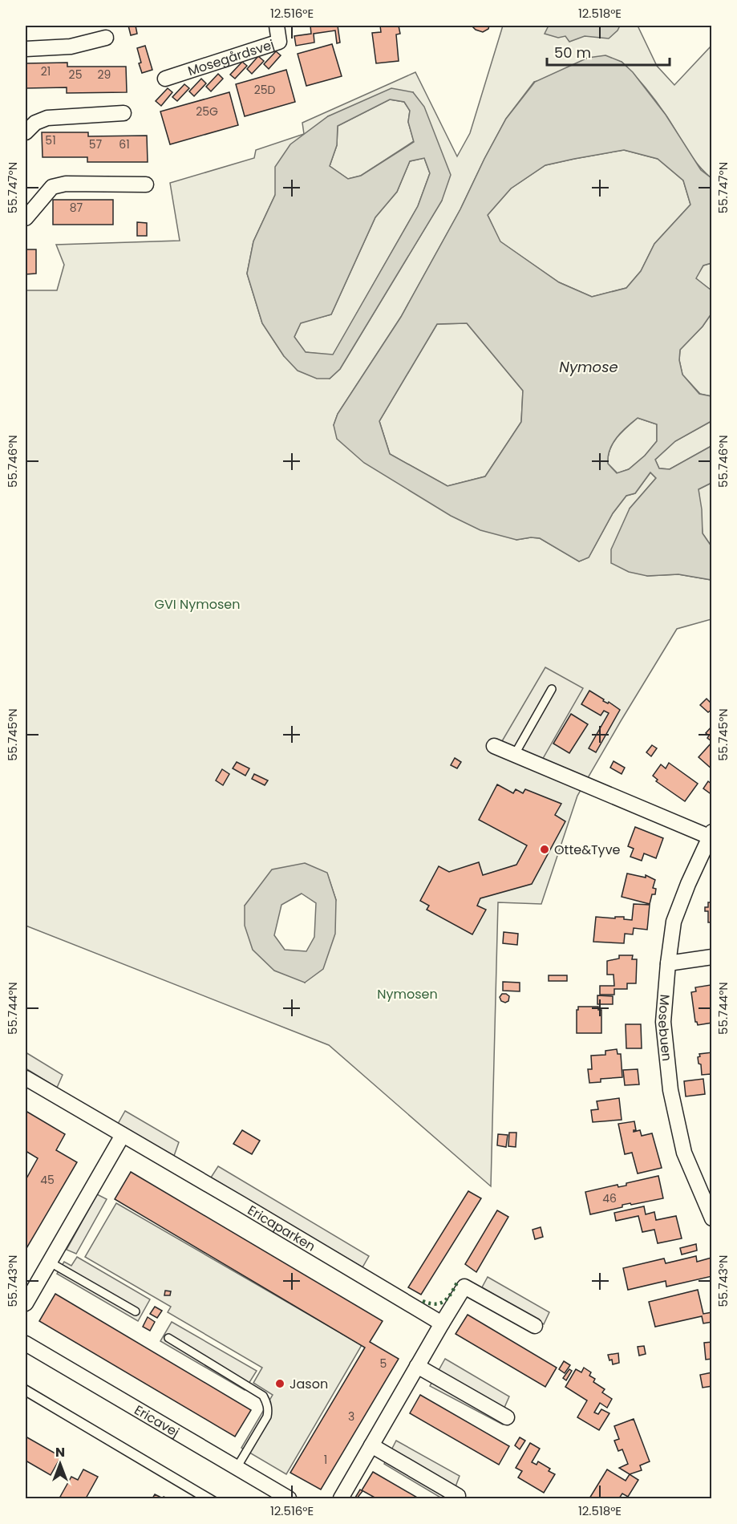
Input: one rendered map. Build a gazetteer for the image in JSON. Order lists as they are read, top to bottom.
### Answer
{
  "streets": {
    "street": [
      "Mosegårdsvej",
      "Mosebuen",
      "Ericaparken",
      "Ericavej"
    ]
  },
  "water": ["Nymose"],
  "parks": ["GVI Nymosen", "Nymosen"],
  "places": ["Otte&Tyve", "Jason"],
  "house_numbers": [
    "21",
    "25",
    "29",
    "25D",
    "25G",
    "51",
    "57",
    "61",
    "87",
    "45",
    "46",
    "5",
    "3",
    "1"
  ],
  "scale_bar": "50 m",
  "north": "top",
  "coordinates": [
    "12.516°E",
    "12.518°E",
    "55.747°N",
    "55.746°N",
    "55.745°N",
    "55.744°N",
    "55.743°N"
  ]
}
